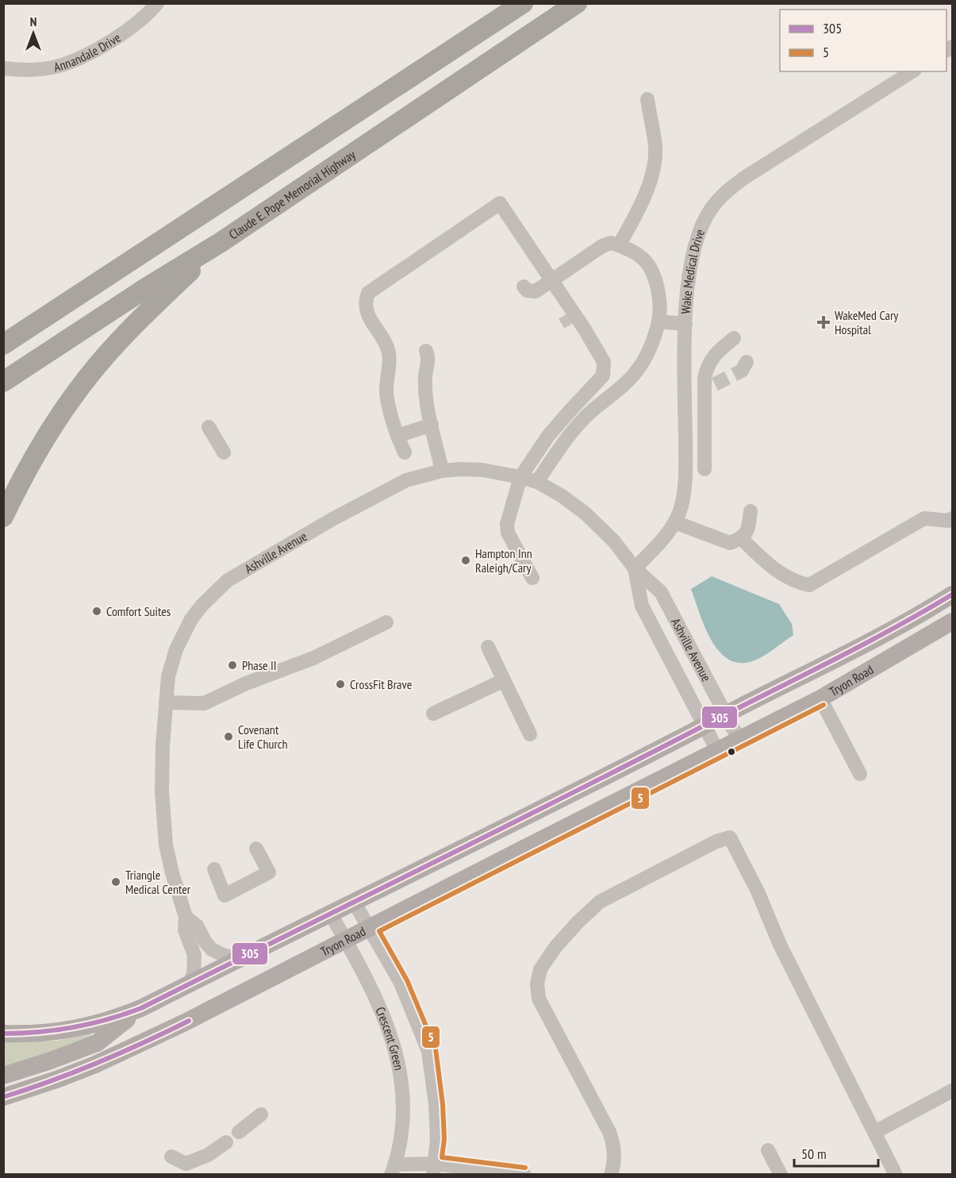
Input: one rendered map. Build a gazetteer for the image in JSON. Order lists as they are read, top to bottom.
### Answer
{
  "streets": {
    "highway": ["Claude E. Pope Memorial Highway"],
    "main road": ["Tryon Road"],
    "street": [
      "Annandale Drive",
      "Wake Medical Drive",
      "Ashville Avenue",
      "Crescent Green"
    ]
  },
  "crossings": [
    ["Wake Medical Drive", "Ashville Avenue"],
    ["Ashville Avenue", "Tryon Road"],
    ["Tryon Road", "Crescent Green"]
  ],
  "places": {
    "health": ["WakeMed Cary Hospital"],
    "other": [
      "Hampton Inn Raleigh/Cary",
      "Comfort Suites",
      "Phase II",
      "CrossFit Brave",
      "Covenant Life Church",
      "Triangle Medical Center"
    ]
  },
  "lines": ["transit line 305", "transit line 5"],
  "legend": ["305", "5"],
  "scale_bar": "50 m",
  "north": "top"
}
